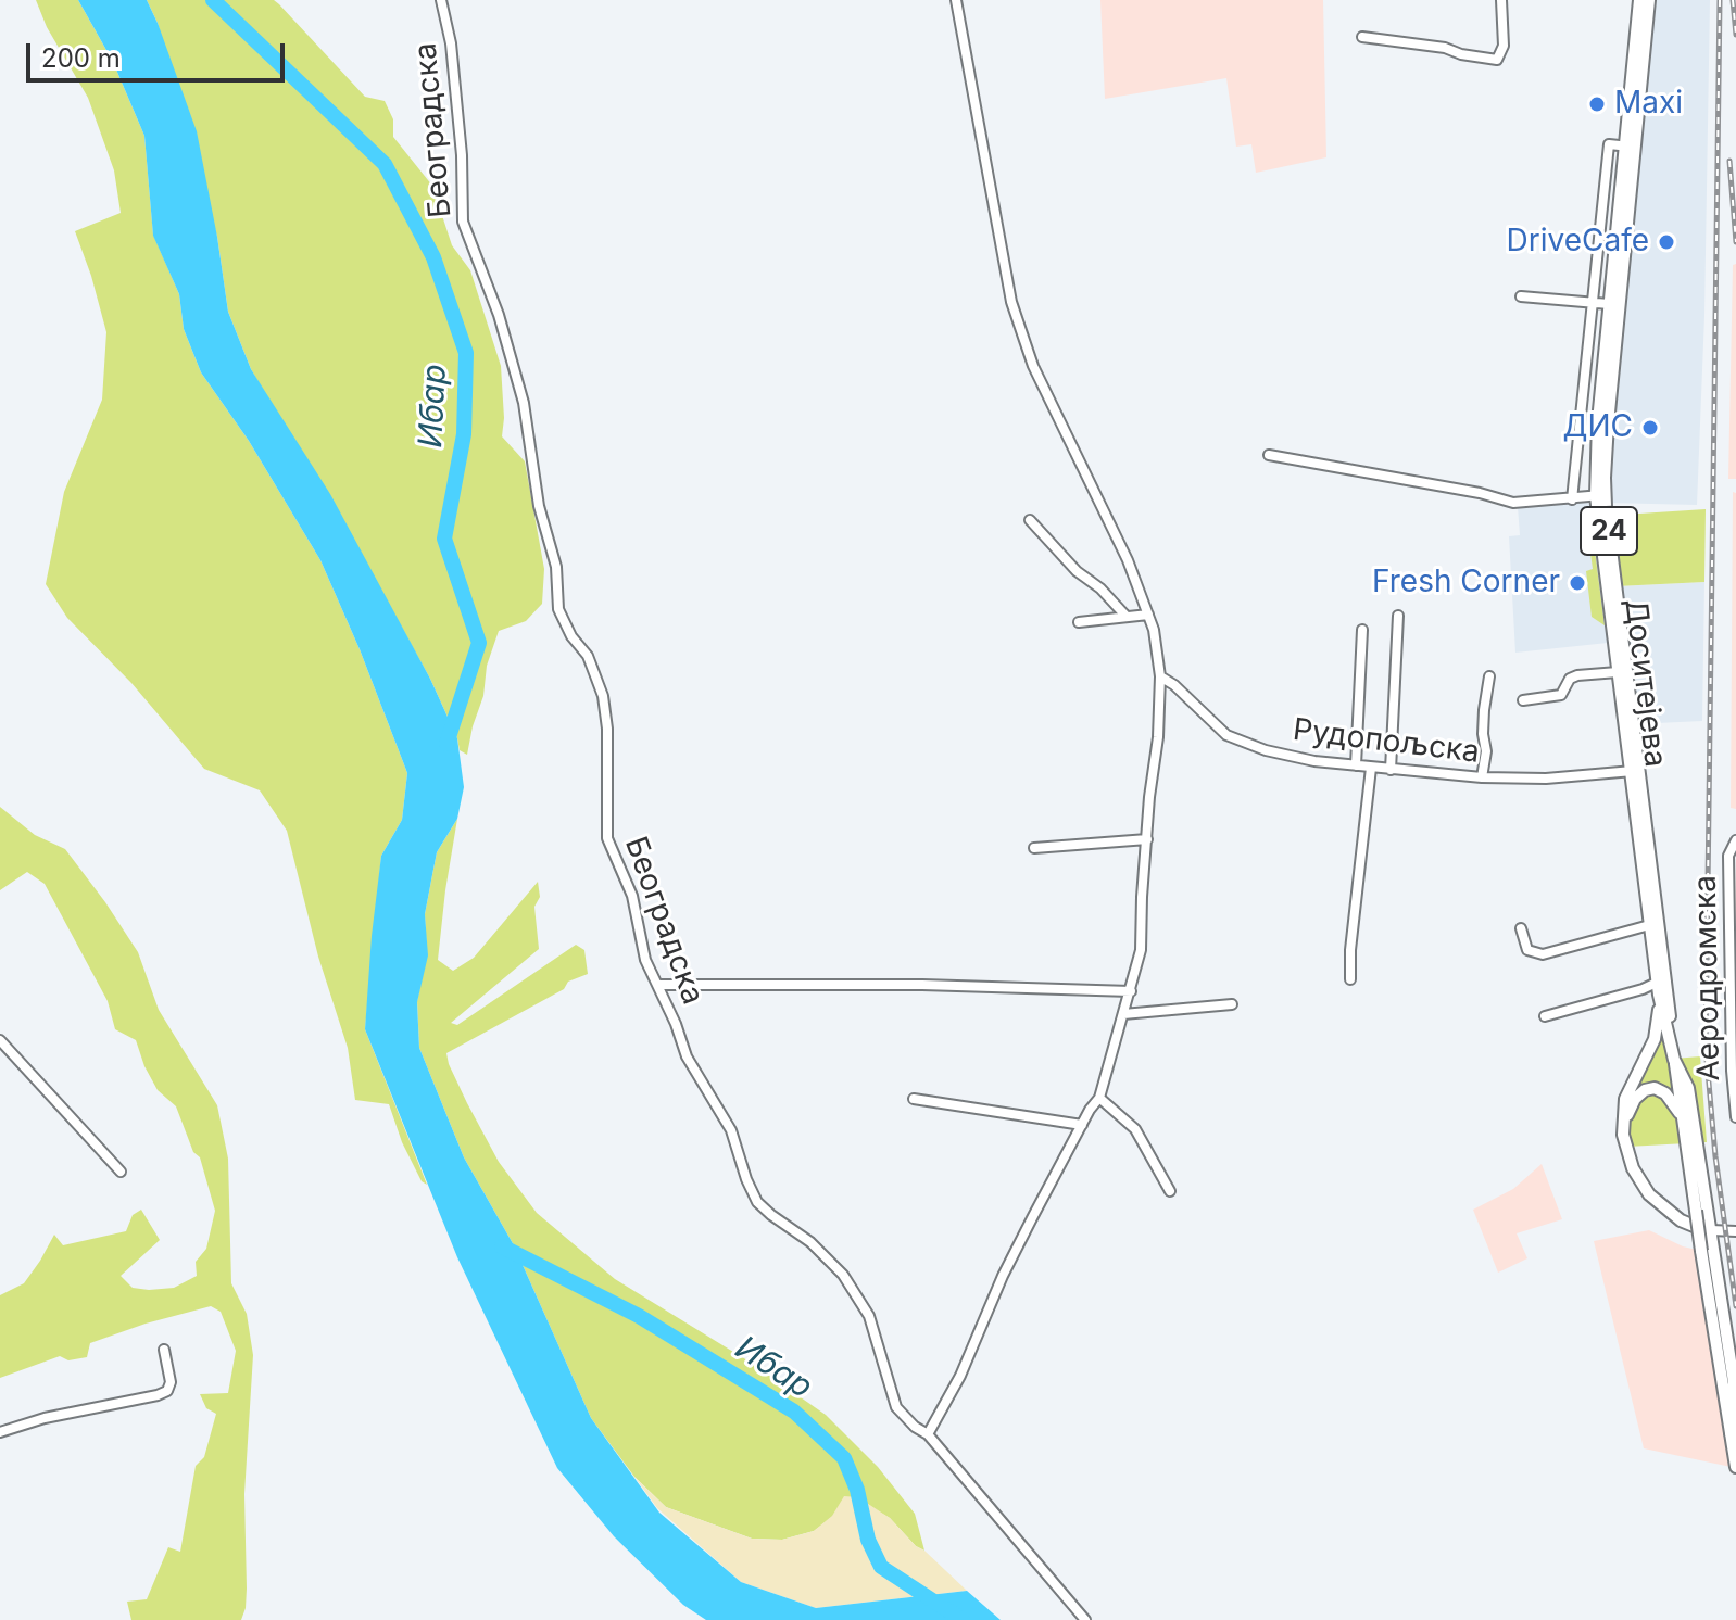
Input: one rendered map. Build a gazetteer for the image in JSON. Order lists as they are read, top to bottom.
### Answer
{
  "streets": {
    "main road": ["24", "Доситејева"],
    "street": ["Београдска", "Рудопољска", "Аеродромска"]
  },
  "crossings": [
    ["Доситејева", "Рудопољска"]
  ],
  "water": ["Ибар"],
  "places": [
    "Maxi",
    "DriveCafe",
    "ДИС",
    "Fresh Corner"
  ],
  "scale_bar": "200 m"
}
